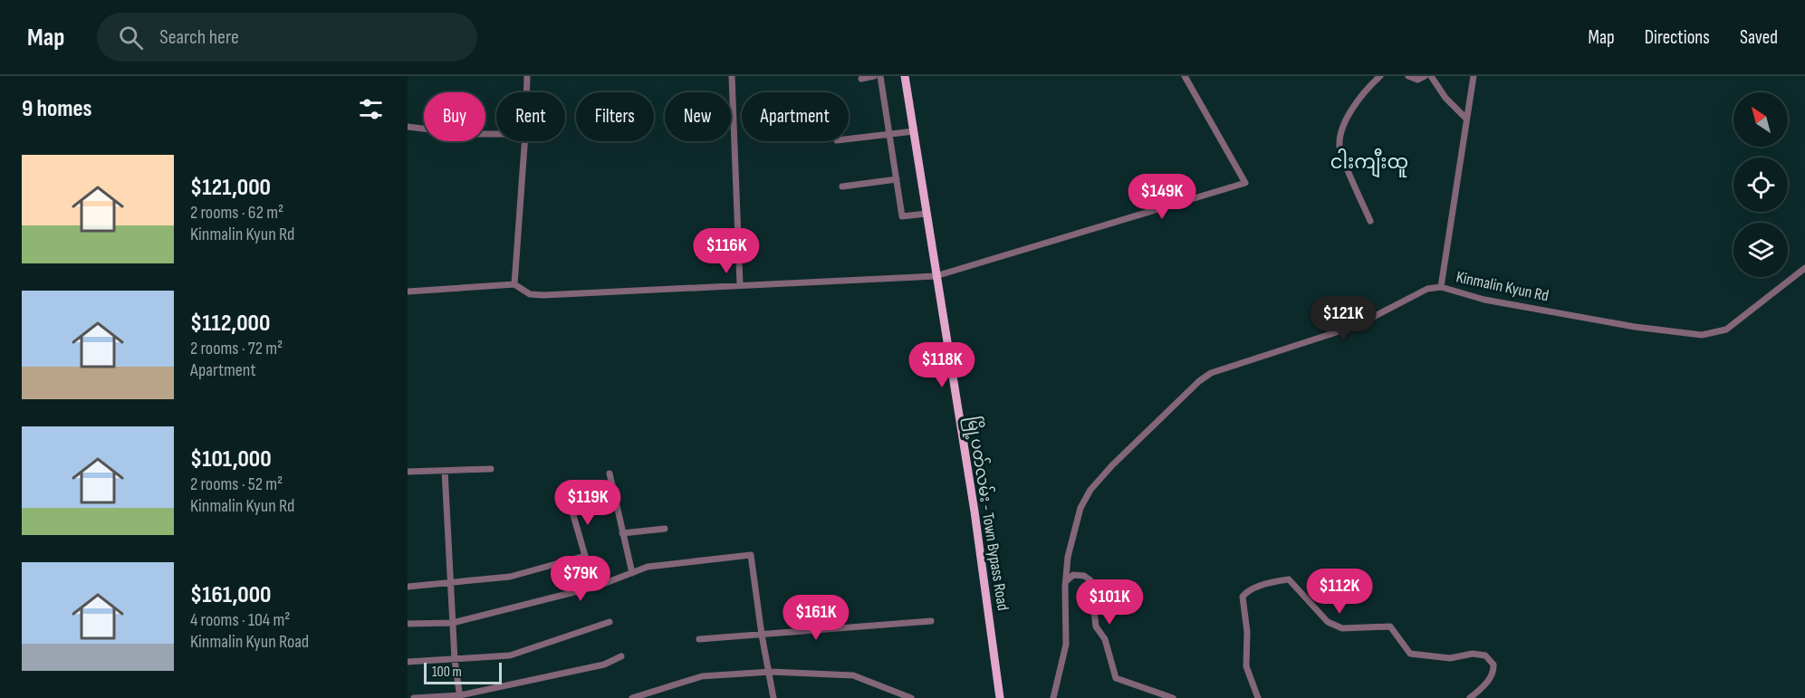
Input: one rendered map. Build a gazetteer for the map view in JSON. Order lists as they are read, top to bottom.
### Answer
{
  "streets": {
    "main road": ["မြို့ပတ်လမ်း - Town Bypass Road"],
    "street": ["Kinmalin Kyun Rd"]
  },
  "districts": ["ငါးကျီးထူ"],
  "scale_bar": "100 m",
  "north": "top left",
  "page": {
    "header": "Map",
    "search": "Search here",
    "nav": ["Map", "Directions", "Saved"],
    "heading": "9 homes",
    "chip": [
      "Buy",
      "Rent",
      "Filters",
      "New",
      "Apartment"
    ],
    "list": [
      {
        "name": "$121,000",
        "note": "2 rooms · 62 m² · Kinmalin Kyun Rd"
      },
      {
        "name": "$112,000",
        "note": "2 rooms · 72 m² · Apartment"
      },
      {
        "name": "$101,000",
        "note": "2 rooms · 52 m² · Kinmalin Kyun Rd"
      },
      {
        "name": "$161,000",
        "note": "4 rooms · 104 m² · Kinmalin Kyun Road"
      }
    ],
    "price": [
      "$149K",
      "$116K",
      "$121K",
      "$118K",
      "$119K",
      "$79K",
      "$112K",
      "$101K",
      "$161K"
    ],
    "scale": "100 m"
  }
}
